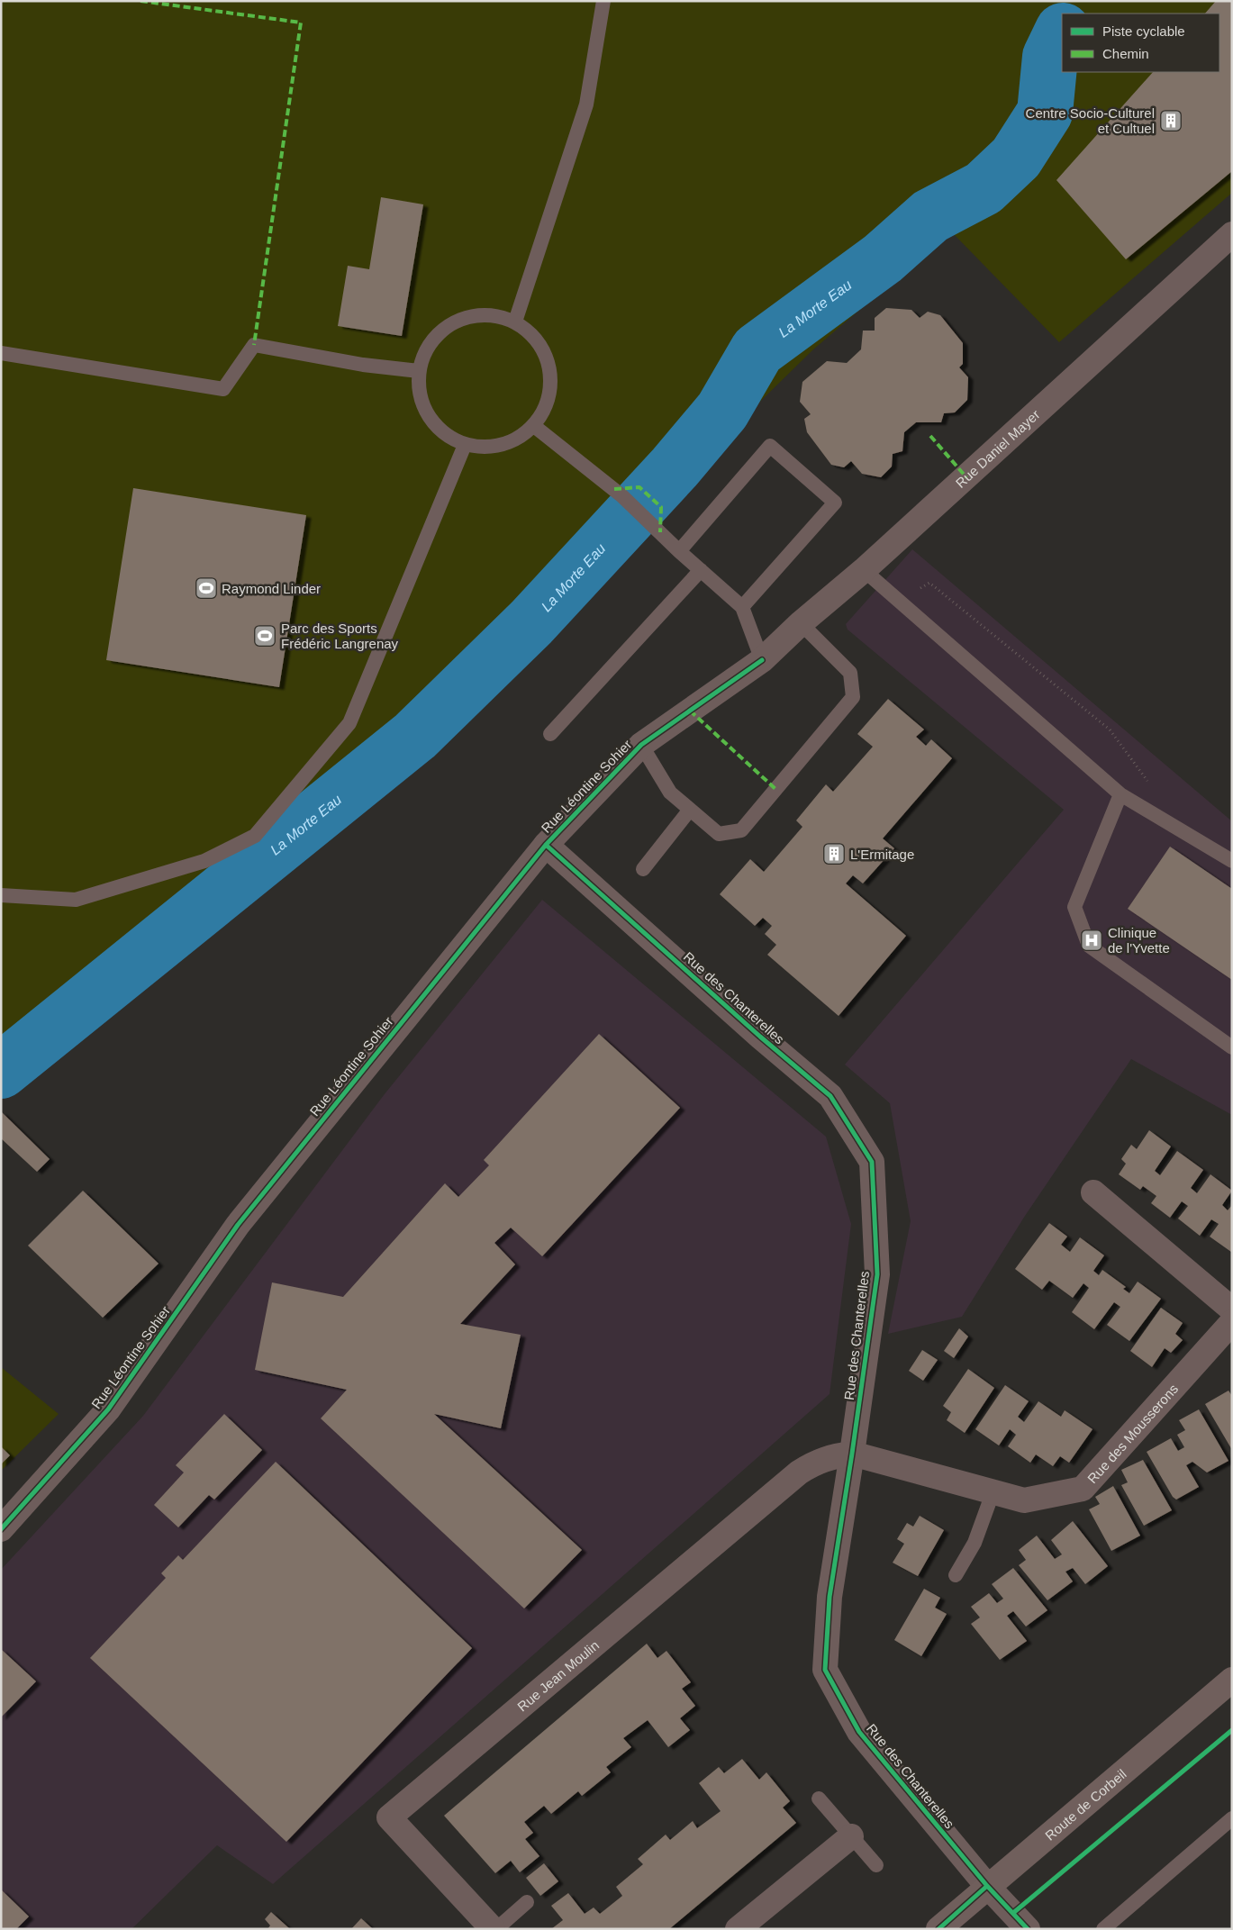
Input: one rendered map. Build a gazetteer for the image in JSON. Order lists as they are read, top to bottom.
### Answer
{
  "streets": {
    "main road": ["Route de Corbeil"],
    "street": [
      "Rue Daniel Mayer",
      "Rue Léontine Sohier",
      "Rue des Chanterelles",
      "Rue des Mousserons",
      "Rue Jean Moulin"
    ]
  },
  "crossings": [
    ["Rue Daniel Mayer", "Rue Léontine Sohier"],
    ["Rue Léontine Sohier", "Rue des Chanterelles"],
    ["Rue des Chanterelles", "Rue des Mousserons"],
    ["Rue des Chanterelles", "Rue Jean Moulin"],
    ["Rue des Chanterelles", "Route de Corbeil"],
    ["Rue des Mousserons", "Rue Jean Moulin"]
  ],
  "water": ["La Morte Eau"],
  "places": {
    "building": ["Centre Socio-Culturel et Cultuel", "L'Ermitage"],
    "sports": ["Raymond Linder", "Parc des Sports Frédéric Langrenay"],
    "hospital": ["Clinique de l'Yvette"]
  },
  "legend": ["Piste cyclable", "Chemin"]
}
